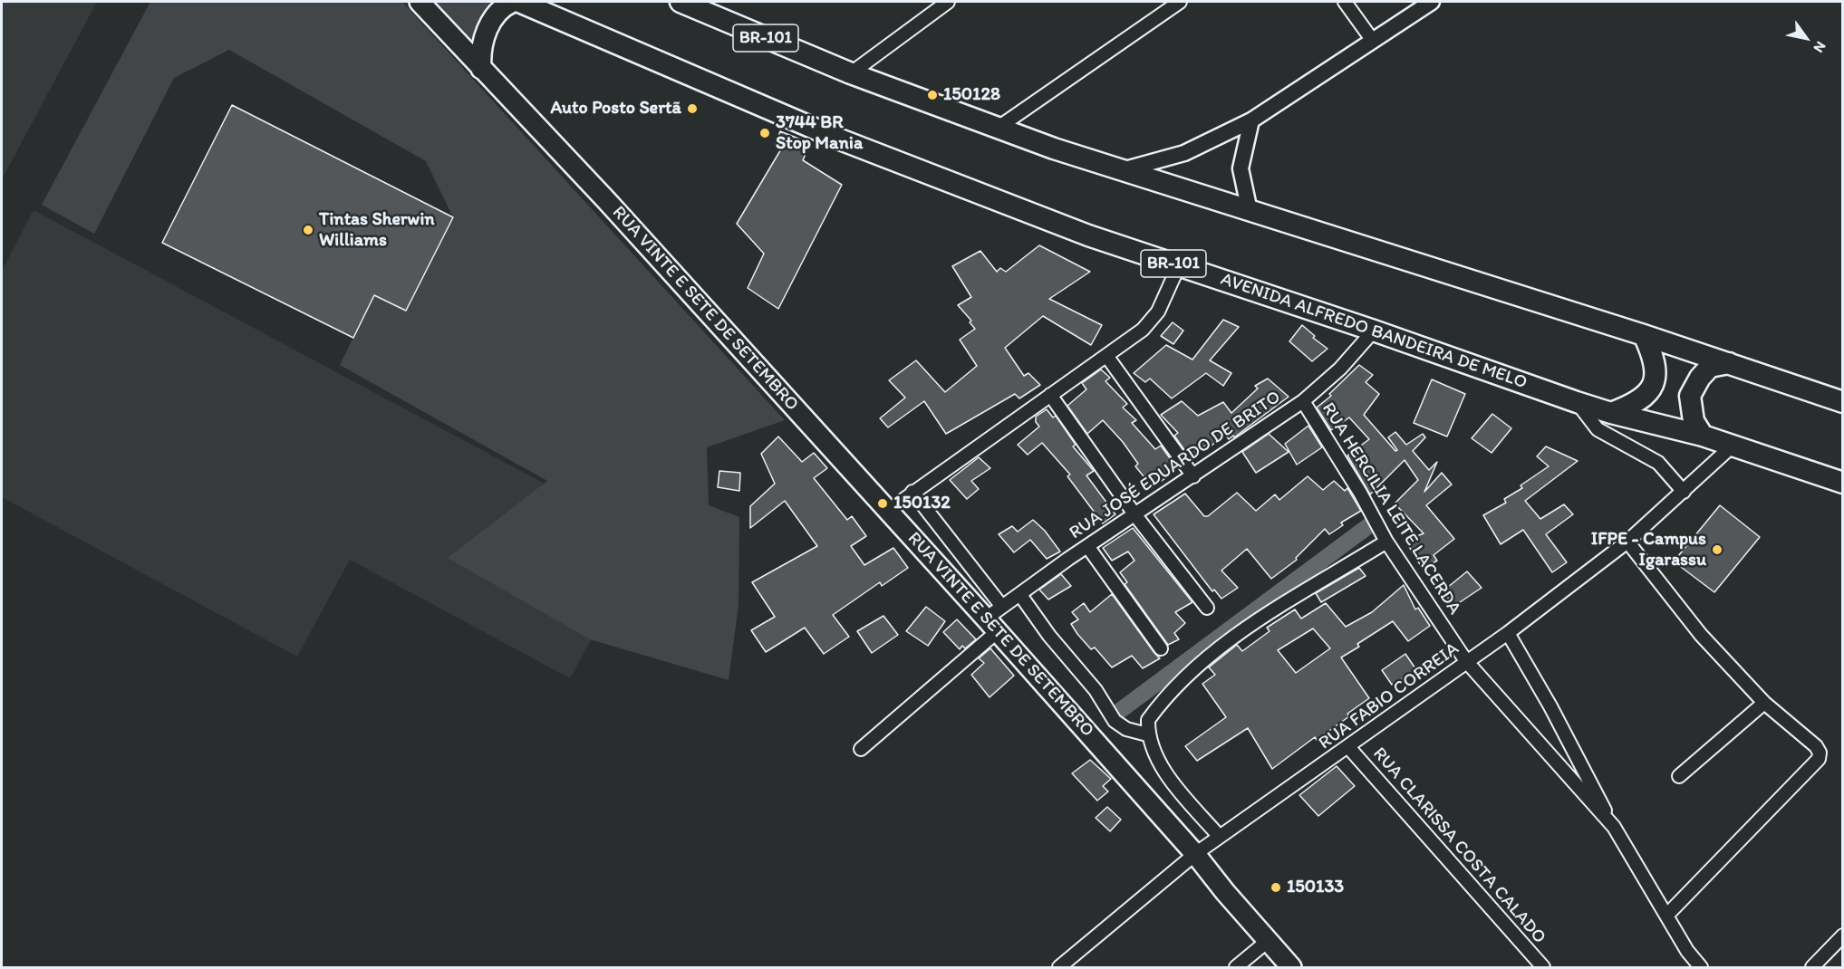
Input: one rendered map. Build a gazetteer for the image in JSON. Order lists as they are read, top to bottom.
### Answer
{
  "streets": {
    "highway": ["BR-101", "AVENIDA ALFREDO BANDEIRA DE MELO"],
    "main road": ["RUA VINTE E SETE DE SETEMBRO"],
    "street": [
      "RUA JOSÉ EDUARDO DE BRITO",
      "RUA HERCILIA LEITE LACERDA",
      "RUA FABIO CORREIA",
      "RUA CLARISSA COSTA CALADO"
    ]
  },
  "crossings": [
    ["RUA VINTE E SETE DE SETEMBRO", "RUA JOSÉ EDUARDO DE BRITO"],
    ["RUA VINTE E SETE DE SETEMBRO", "RUA FABIO CORREIA"],
    ["AVENIDA ALFREDO BANDEIRA DE MELO", "RUA JOSÉ EDUARDO DE BRITO"],
    ["AVENIDA ALFREDO BANDEIRA DE MELO", "RUA FABIO CORREIA"],
    ["RUA JOSÉ EDUARDO DE BRITO", "RUA HERCILIA LEITE LACERDA"],
    ["RUA HERCILIA LEITE LACERDA", "RUA FABIO CORREIA"],
    ["RUA FABIO CORREIA", "RUA CLARISSA COSTA CALADO"]
  ],
  "places": [
    "150128",
    "Auto Posto Sertã",
    "3744 BR Stop Mania",
    "Tintas Sherwin Williams",
    "150132",
    "IFPE - Campus Igarassu",
    "150133"
  ],
  "north": "bottom right"
}
